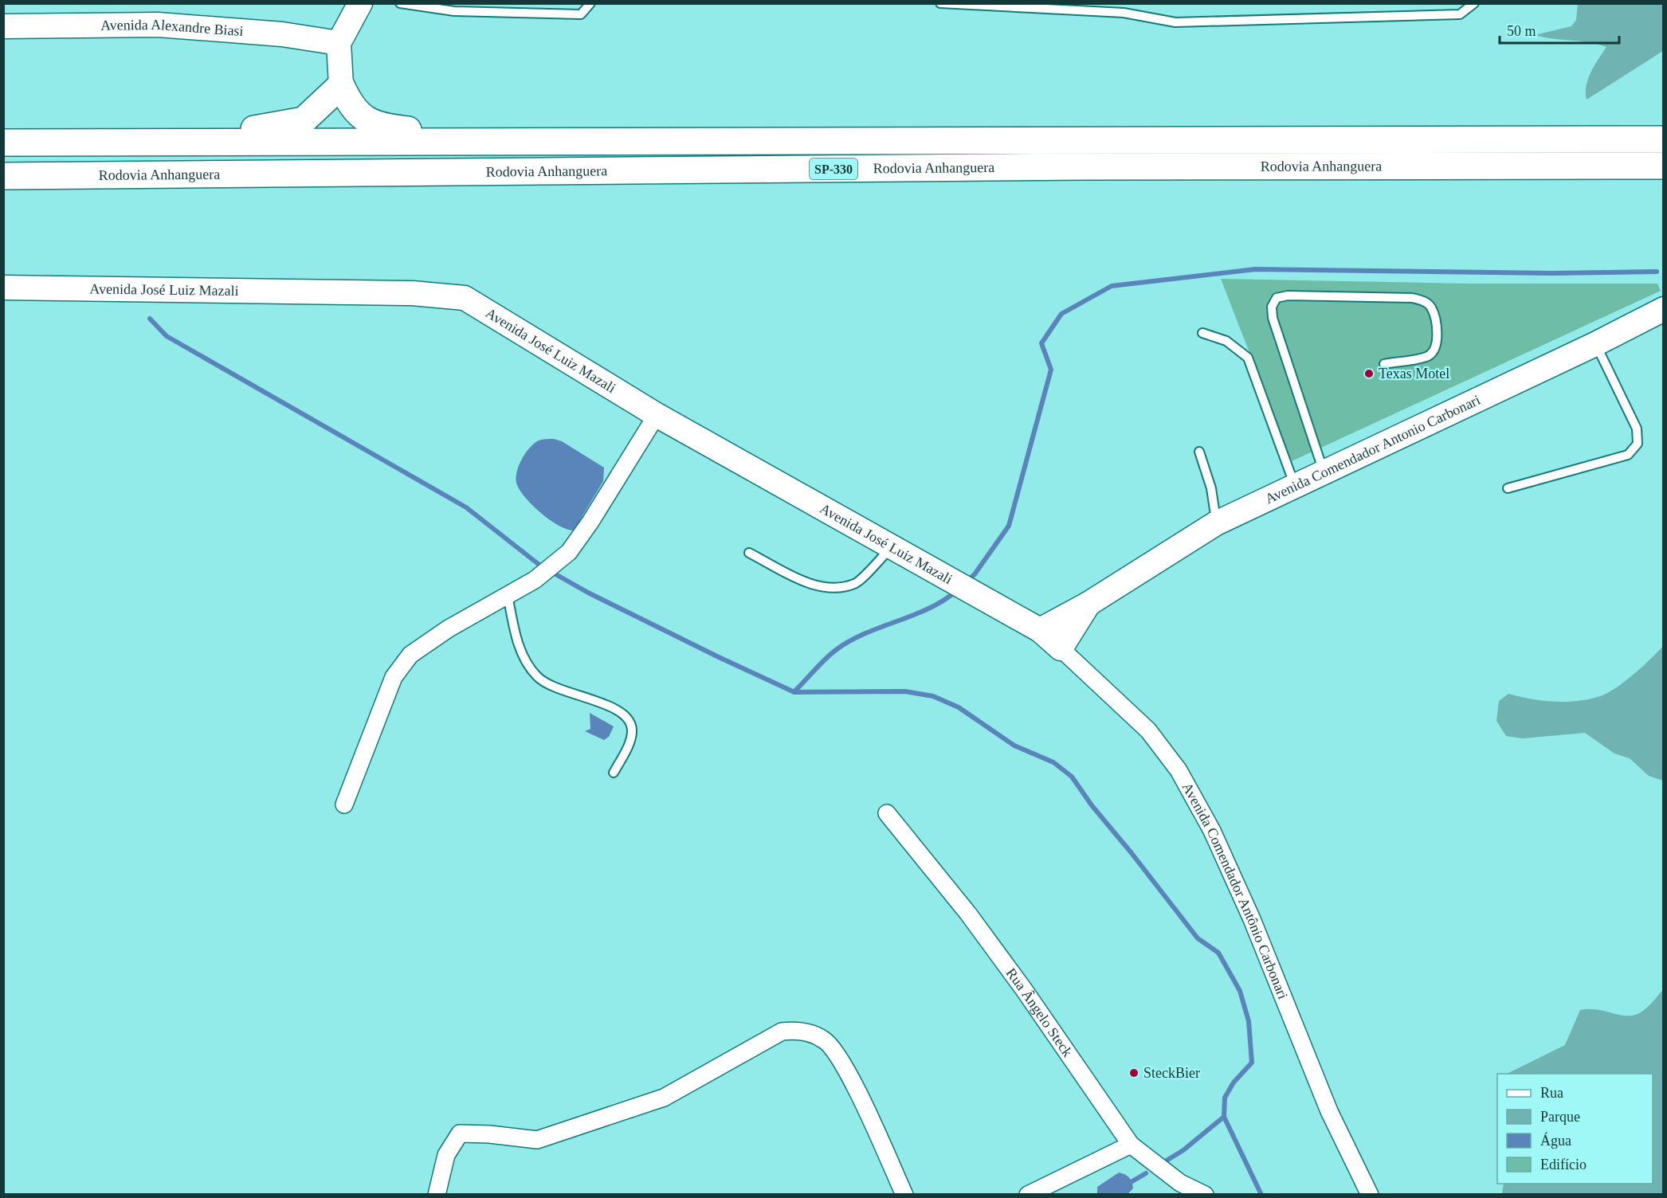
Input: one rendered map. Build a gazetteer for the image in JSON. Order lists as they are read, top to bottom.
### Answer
{
  "streets": {
    "highway": ["Rodovia Anhanguera", "SP-330"],
    "main road": [
      "Avenida Alexandre Biasi",
      "Avenida José Luiz Mazali",
      "Avenida Comendador Antonio Carbonari",
      "Avenida Comendador Antônio Carbonari"
    ],
    "street": ["Rua Ângelo Steck"]
  },
  "crossings": [
    ["Avenida José Luiz Mazali", "Avenida Comendador Antonio Carbonari"],
    ["Avenida José Luiz Mazali", "Avenida Comendador Antônio Carbonari"],
    ["Avenida Comendador Antonio Carbonari", "Avenida Comendador Antônio Carbonari"]
  ],
  "places": ["Texas Motel", "SteckBier"],
  "legend": [
    "Rua",
    "Parque",
    "Água",
    "Edifício"
  ],
  "scale_bar": "50 m"
}
